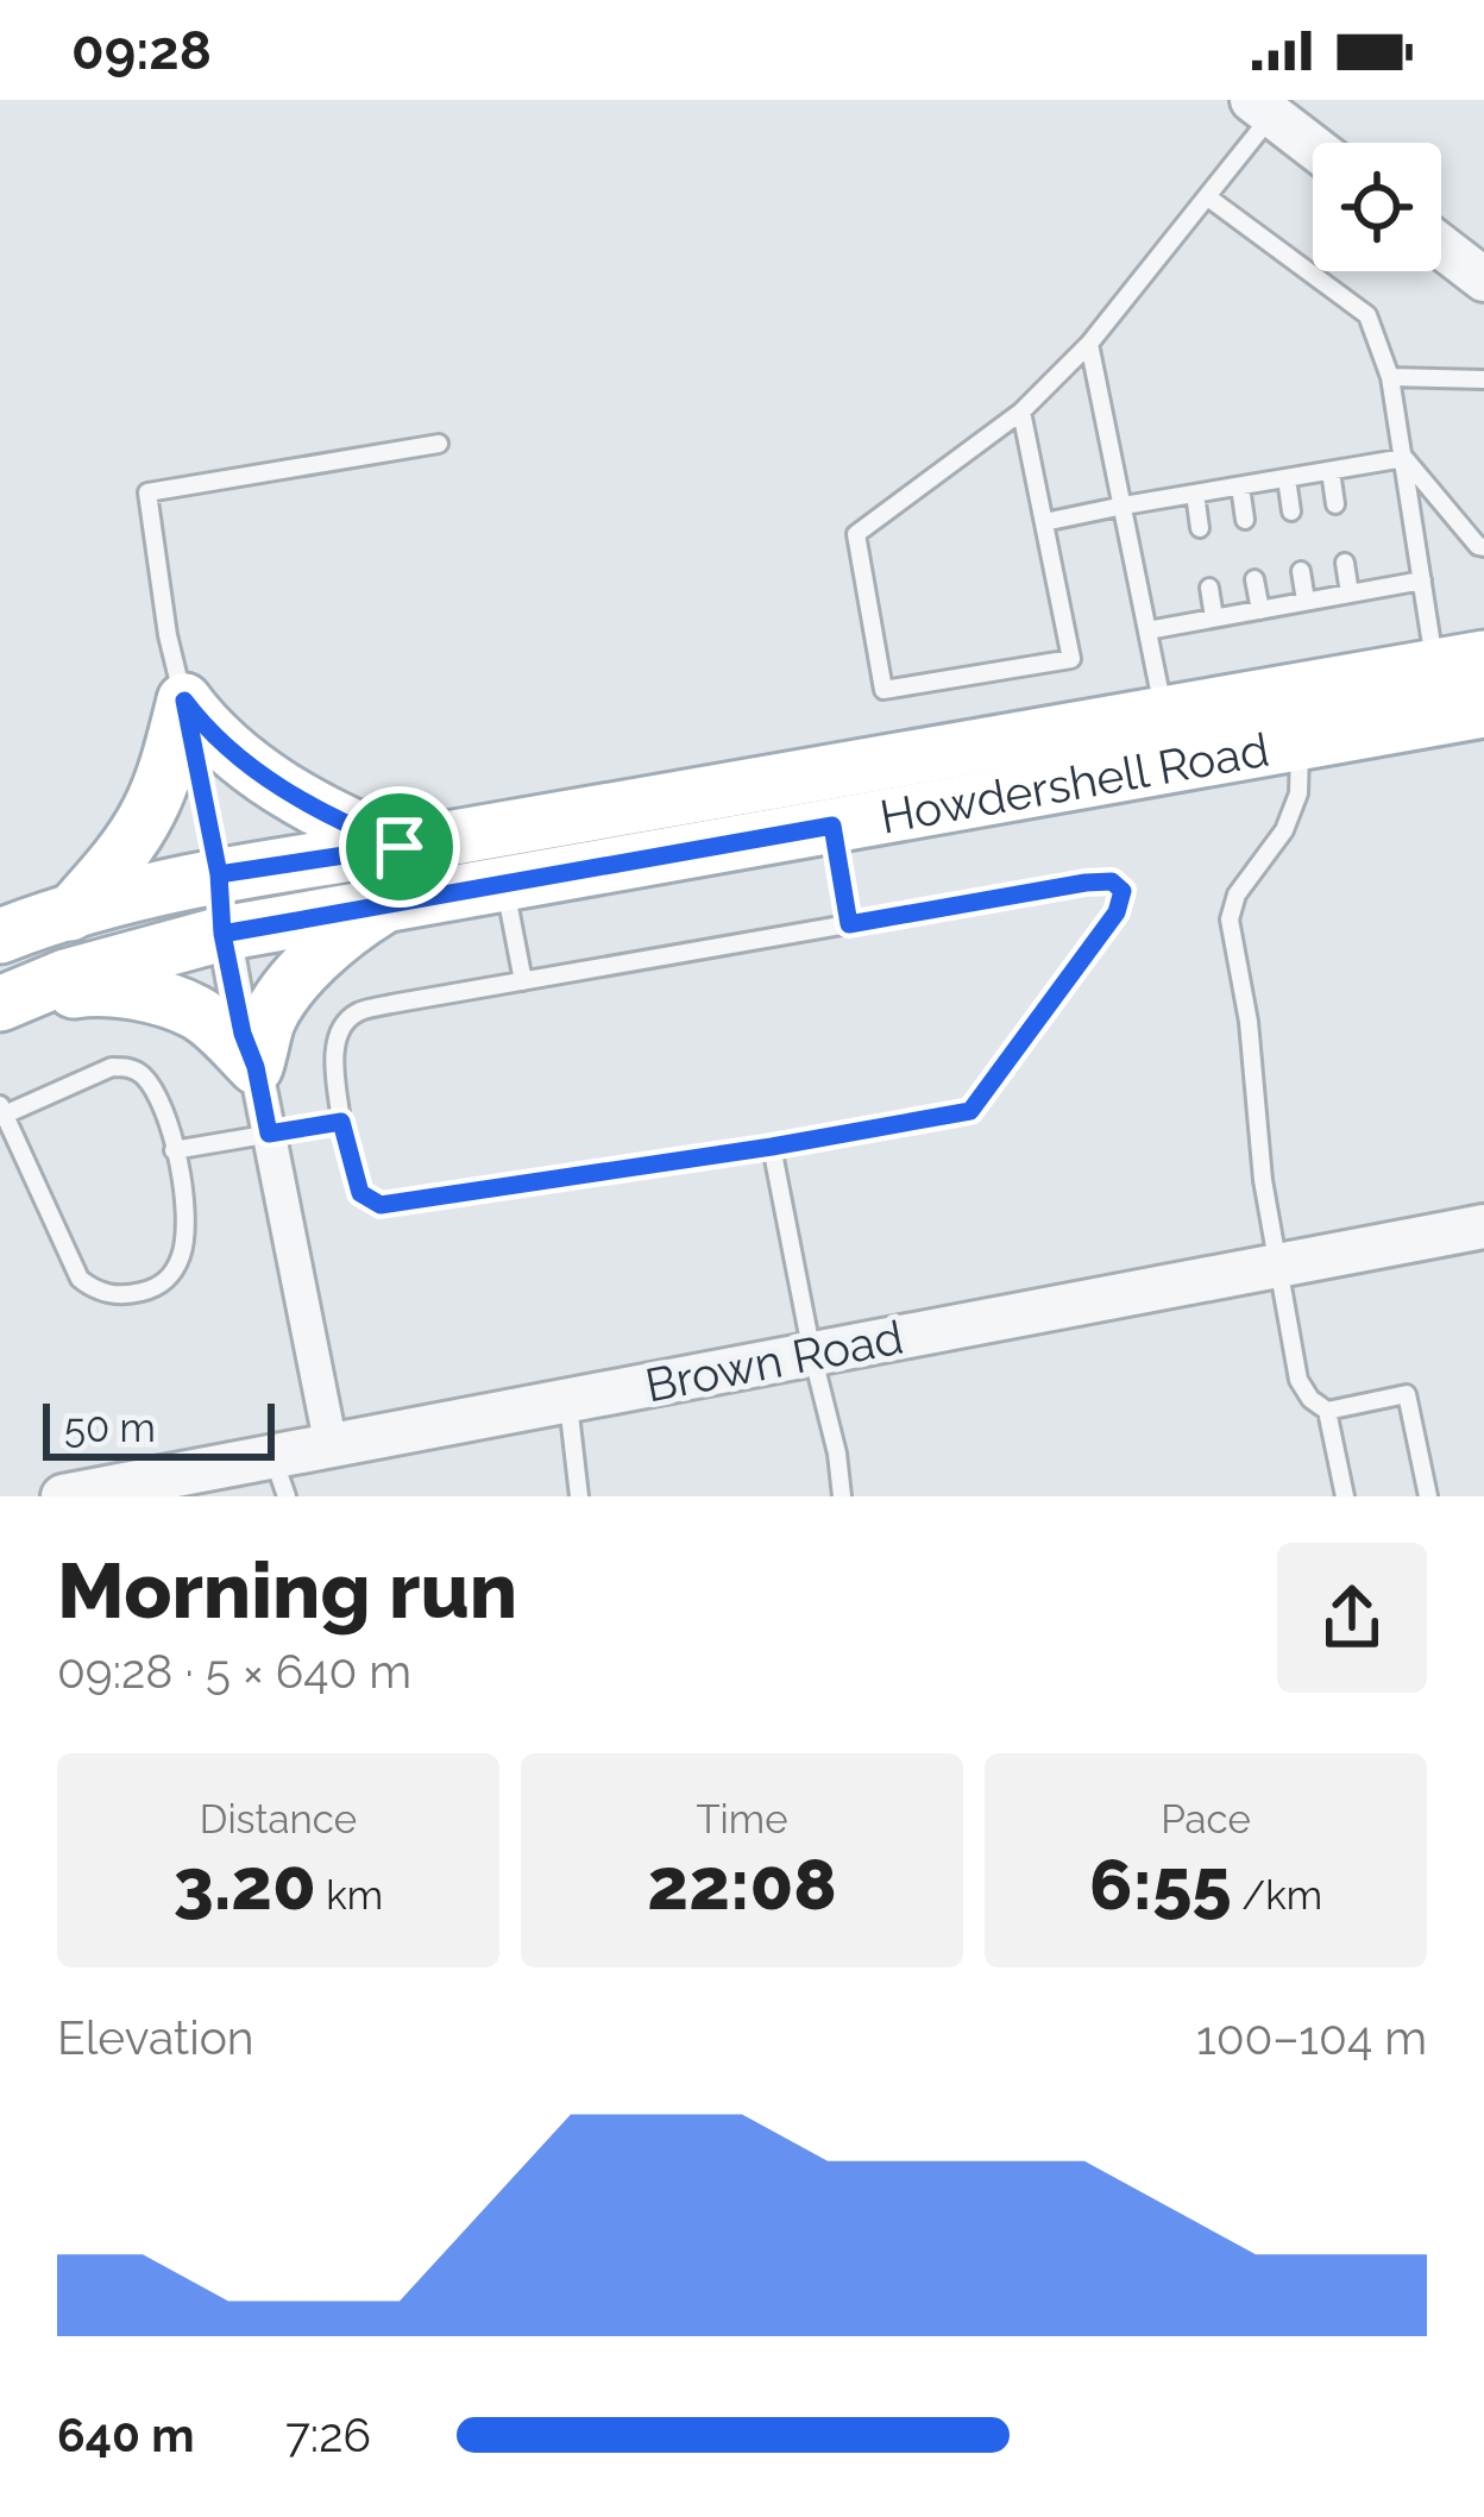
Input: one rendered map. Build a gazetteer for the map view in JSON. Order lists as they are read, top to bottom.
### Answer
{
  "streets": {
    "main road": ["Howdershell Road"],
    "street": ["Brown Road"]
  },
  "scale_bar": "50 m",
  "page": {
    "status": "09:28",
    "scale": "50 m",
    "heading": ["Morning run", "09:28 · 5 × 640 m"],
    "stats": [
      ["Distance", "3.20 km"],
      ["Time", "22:08"],
      ["Pace", "6:55 /km"]
    ],
    "chart": ["Elevation", "100–104 m"],
    "list": [
      {
        "name": "640 m",
        "note": "7:26"
      }
    ]
  }
}
